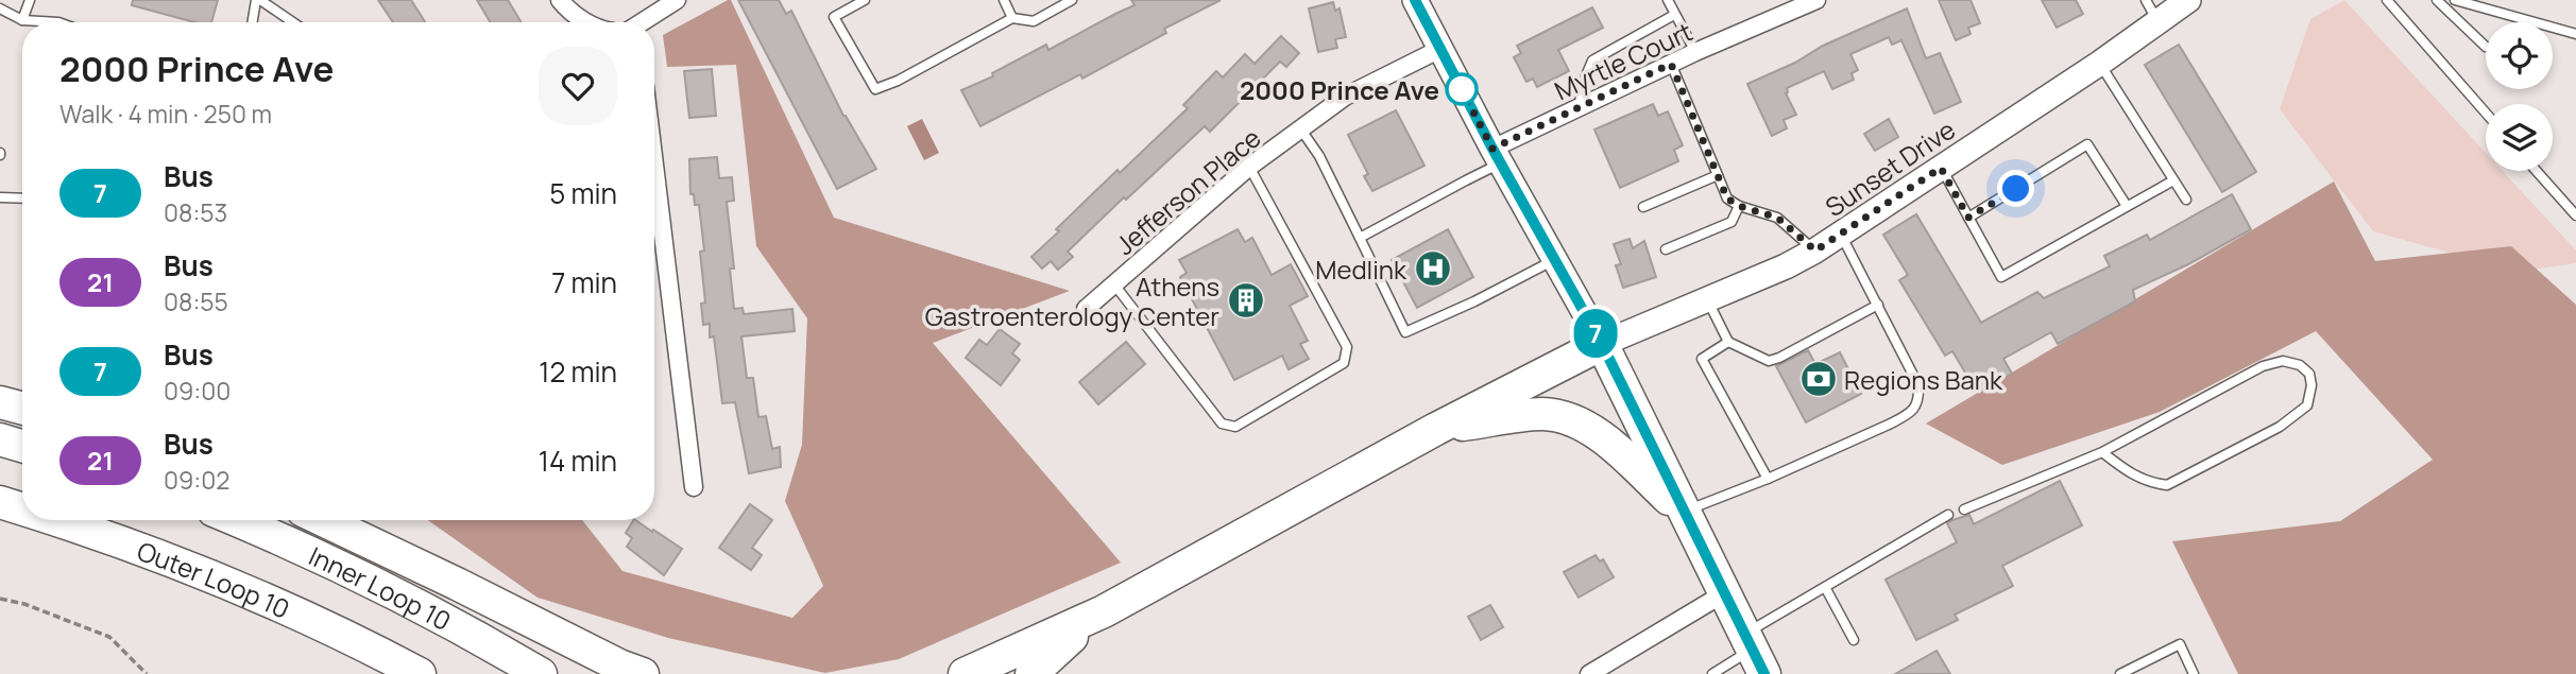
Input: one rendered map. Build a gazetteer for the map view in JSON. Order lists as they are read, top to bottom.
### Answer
{
  "streets": {
    "highway": ["Outer Loop 10", "Inner Loop 10"],
    "street": ["Myrtle Court", "Sunset Drive", "Jefferson Place"]
  },
  "places": {
    "other": ["2000 Prince Ave"],
    "hospital": ["Medlink"],
    "building": ["Athens Gastroenterology Center"],
    "bank": ["Regions Bank"]
  },
  "lines": ["bus line 7"],
  "page": {
    "on_map": "7",
    "heading": ["2000 Prince Ave", "Walk · 4 min · 250 m"],
    "list": [
      {
        "mark": "7",
        "name": "Bus",
        "note": "08:53",
        "value": "5 min"
      },
      {
        "mark": "21",
        "name": "Bus",
        "note": "08:55",
        "value": "7 min"
      },
      {
        "mark": "7",
        "name": "Bus",
        "note": "09:00",
        "value": "12 min"
      },
      {
        "mark": "21",
        "name": "Bus",
        "note": "09:02",
        "value": "14 min"
      }
    ]
  }
}
